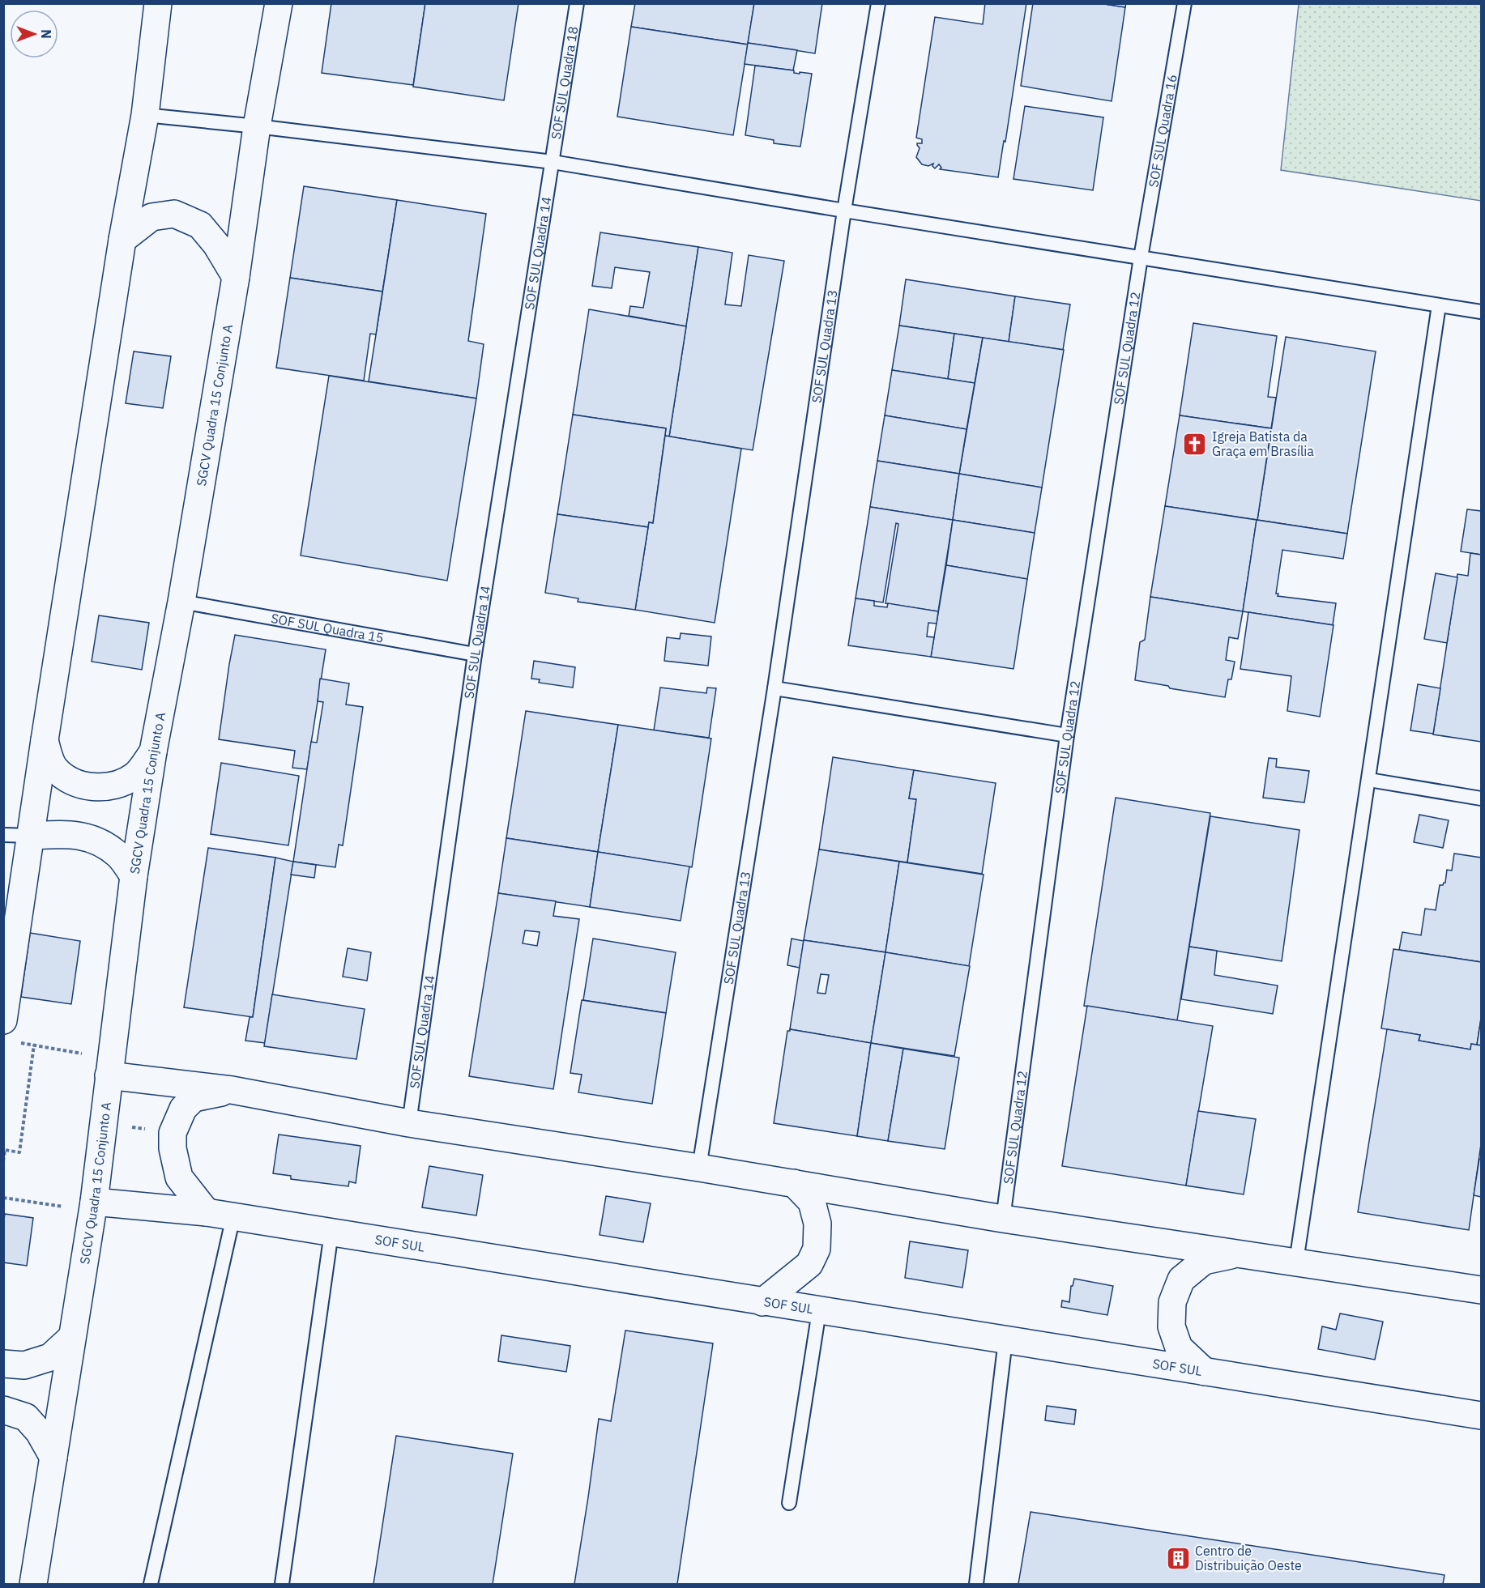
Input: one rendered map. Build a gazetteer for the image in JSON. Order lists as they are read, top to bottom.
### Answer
{
  "streets": {
    "street": ["SGCV Quadra 15 Conjunto A", "SOF SUL"],
    "lane": [
      "SOF SUL Quadra 18",
      "SOF SUL Quadra 16",
      "SOF SUL Quadra 14",
      "SOF SUL Quadra 13",
      "SOF SUL Quadra 12",
      "SOF SUL Quadra 15"
    ]
  },
  "crossings": [
    ["SOF SUL Quadra 18", "SOF SUL Quadra 14"],
    ["SOF SUL Quadra 16", "SOF SUL Quadra 12"],
    ["SOF SUL Quadra 14", "SOF SUL Quadra 15"],
    ["SGCV Quadra 15 Conjunto A", "SOF SUL Quadra 15"],
    ["SGCV Quadra 15 Conjunto A", "SOF SUL"]
  ],
  "places": {
    "church": ["Igreja Batista da Graça em Brasília"],
    "building": ["Centro de Distribuição Oeste"]
  },
  "north": "right"
}
